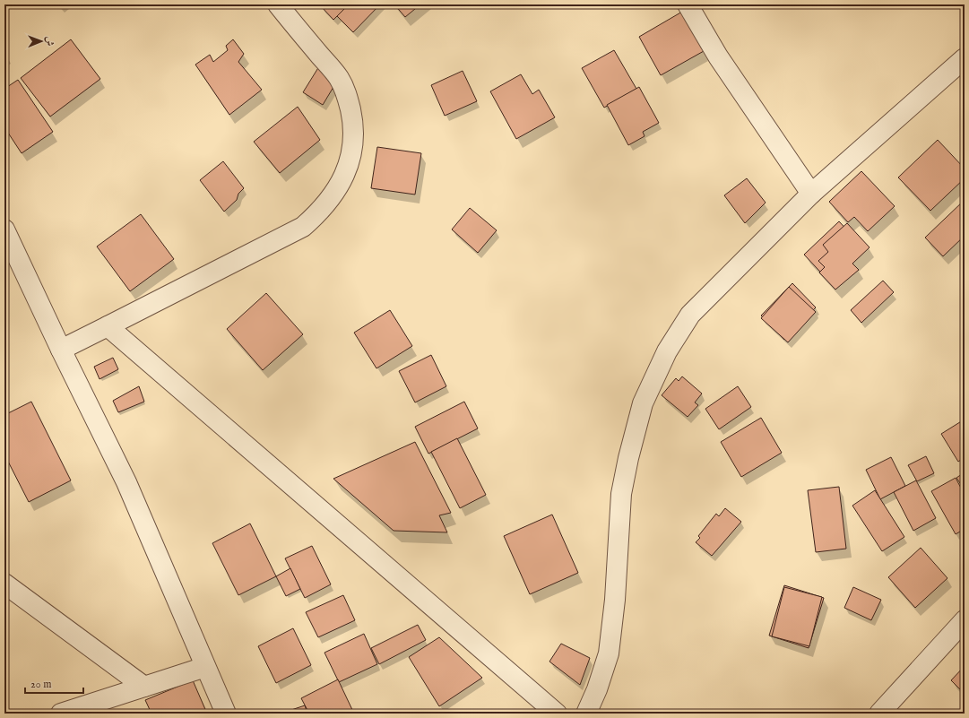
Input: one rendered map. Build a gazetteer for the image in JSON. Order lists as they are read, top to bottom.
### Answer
{
  "scale_bar": "20 m",
  "north": "right"
}
